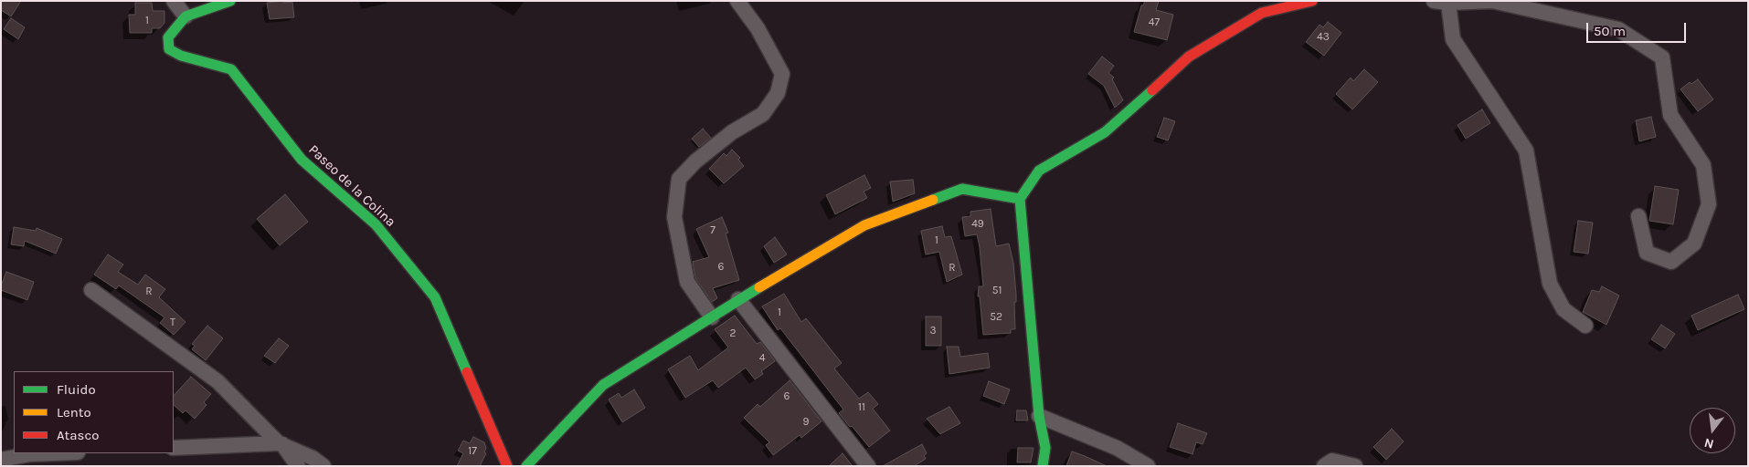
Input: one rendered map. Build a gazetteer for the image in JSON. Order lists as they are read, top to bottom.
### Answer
{
  "streets": {
    "street": ["Paseo de la Colina"]
  },
  "house_numbers": [
    "1",
    "47",
    "43",
    "49",
    "7",
    "1",
    "6",
    "R",
    "51",
    "R",
    "1",
    "52",
    "T",
    "3",
    "2",
    "4",
    "6",
    "11",
    "9",
    "17"
  ],
  "legend": ["Fluido", "Lento", "Atasco"],
  "scale_bar": "50 m",
  "north": "bottom"
}
